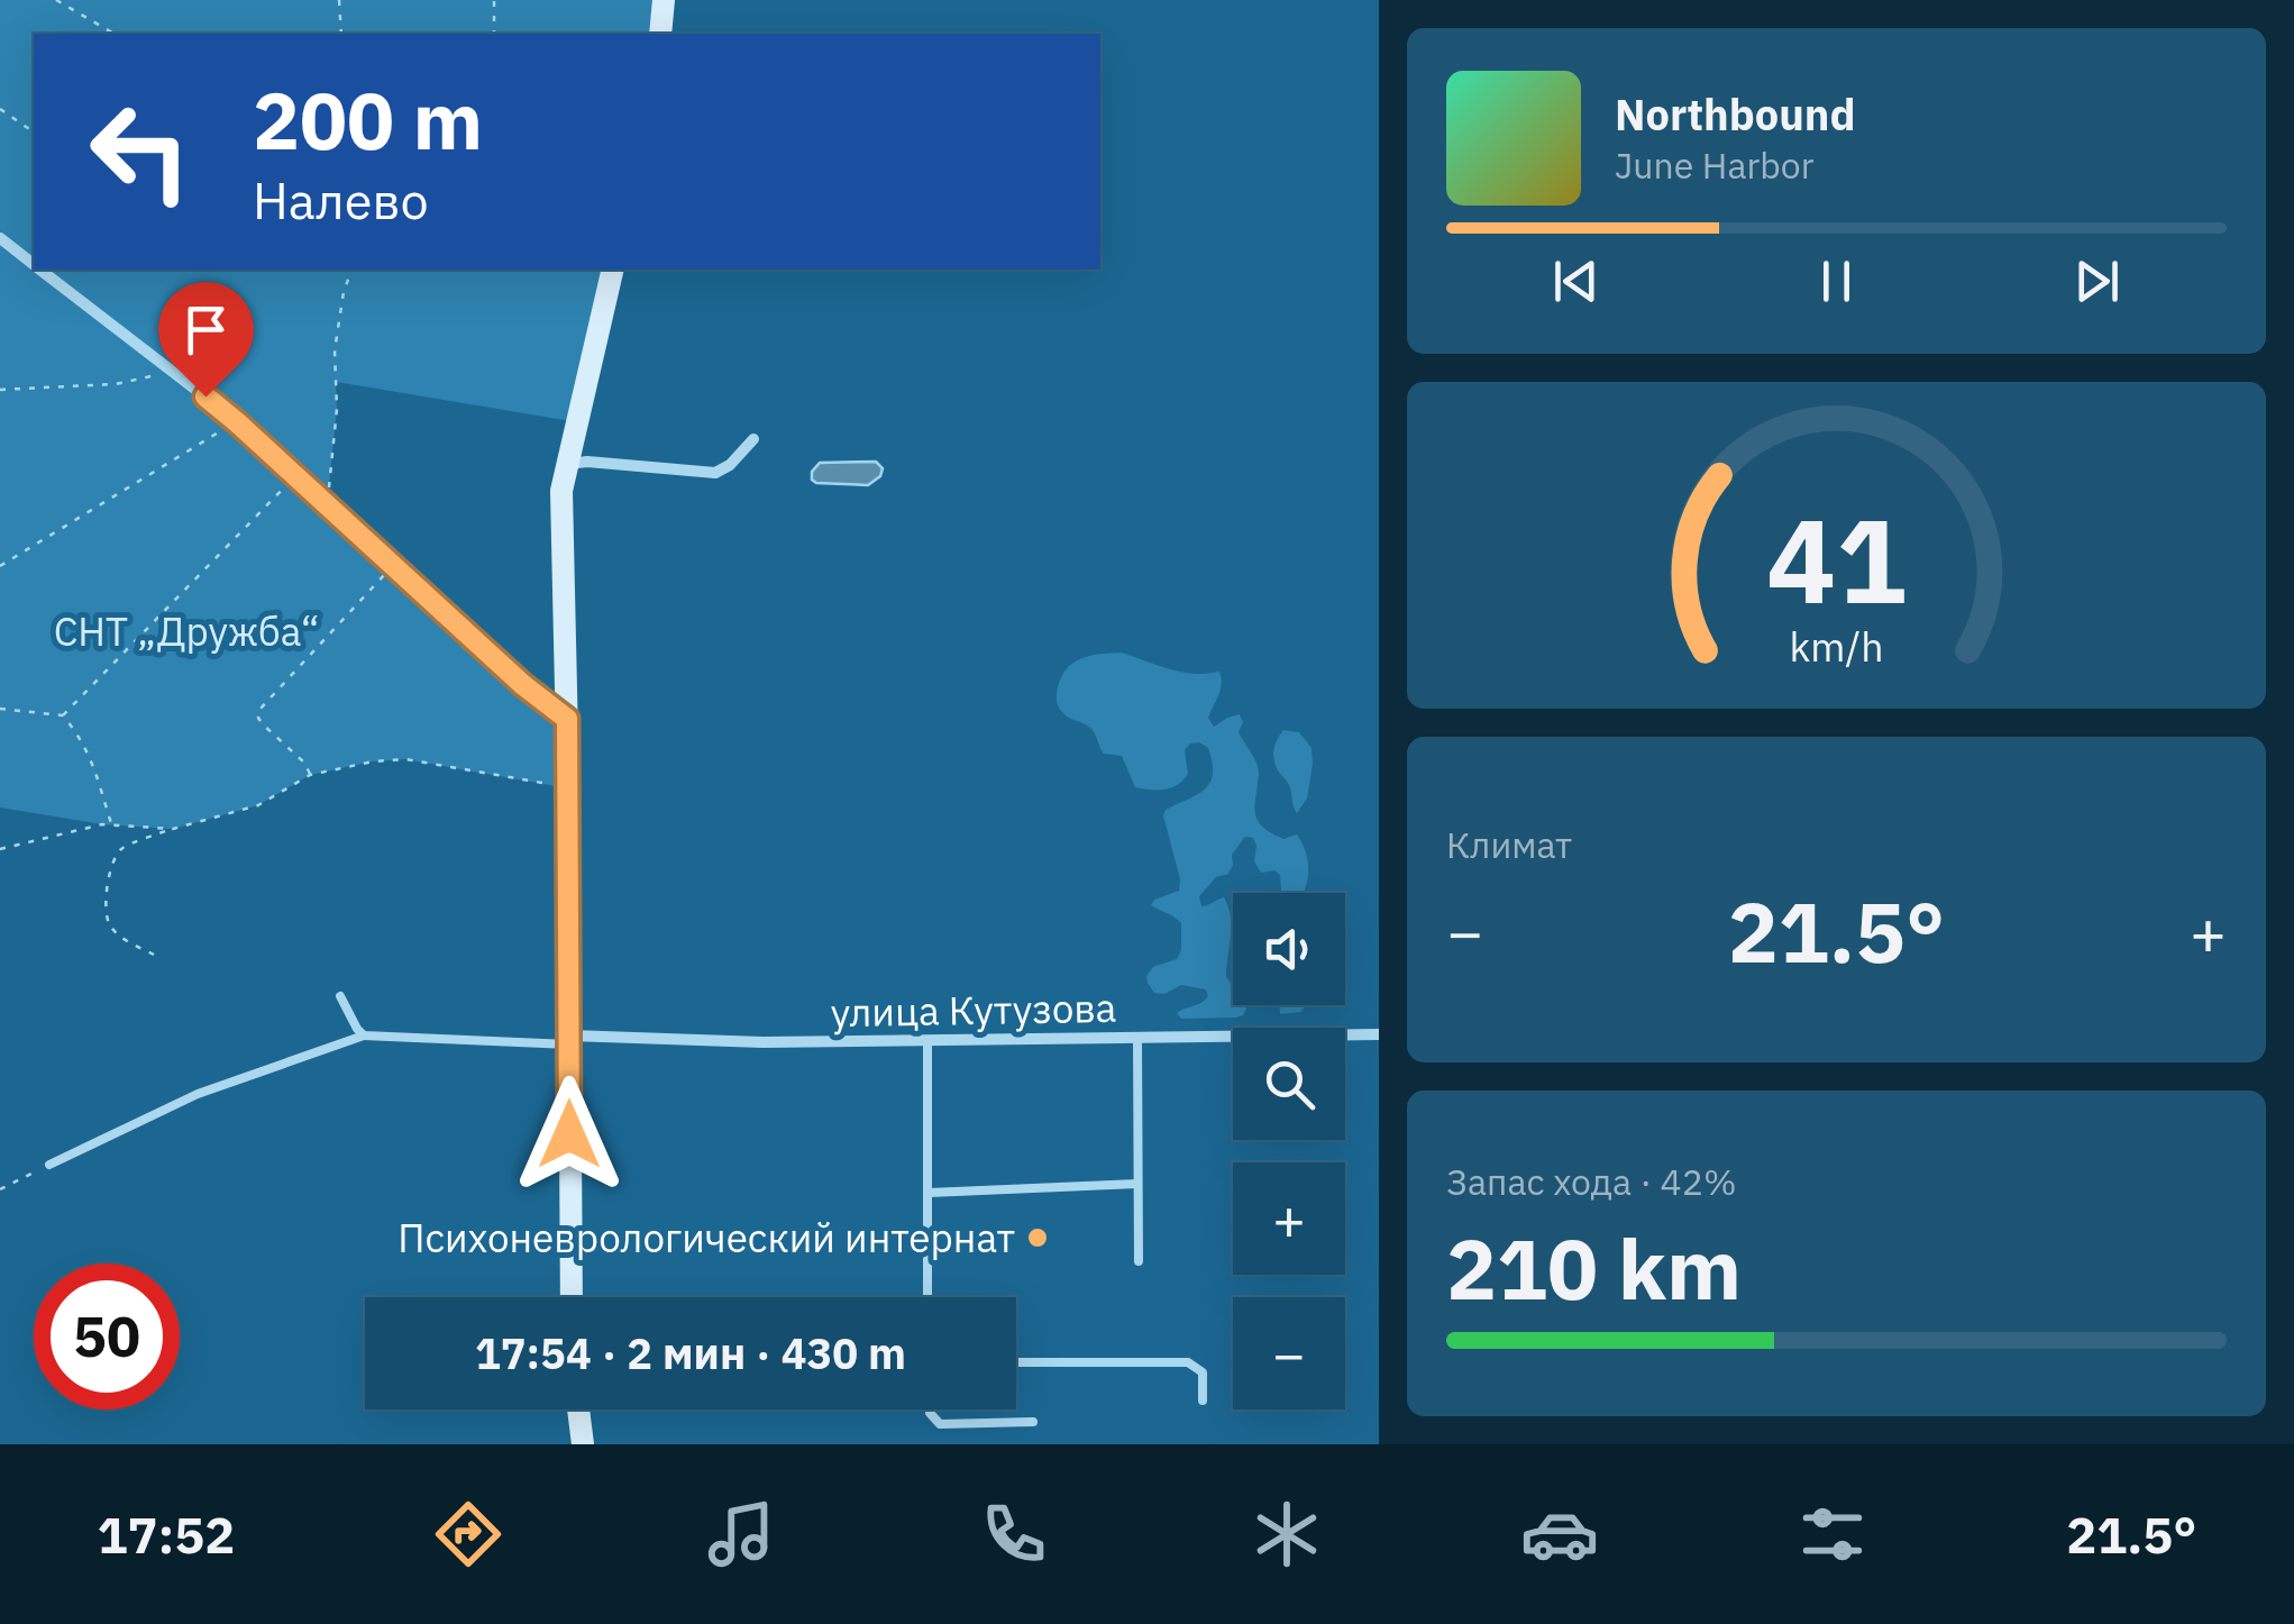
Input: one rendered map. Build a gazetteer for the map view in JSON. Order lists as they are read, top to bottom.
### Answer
{
  "streets": {
    "street": ["улица Кутузова"]
  },
  "parks": ["СНТ „Дружба“"],
  "places": ["Психоневрологический интернат"],
  "page": {
    "turn": ["200 m", "Налево"],
    "song": ["Northbound", "June Harbor"],
    "tile": [
      "Климат",
      ["Запас хода · 42%", "210 km"]
    ],
    "heat": ["−", "21.5°", "+"],
    "map_buttons": ["+", "−"],
    "limit": "50",
    "trip": "17:54 · 2 мин · 430 m",
    "tabs": ["17:52", "21.5°"],
    "gauge": ["41", "km/h"]
  }
}
